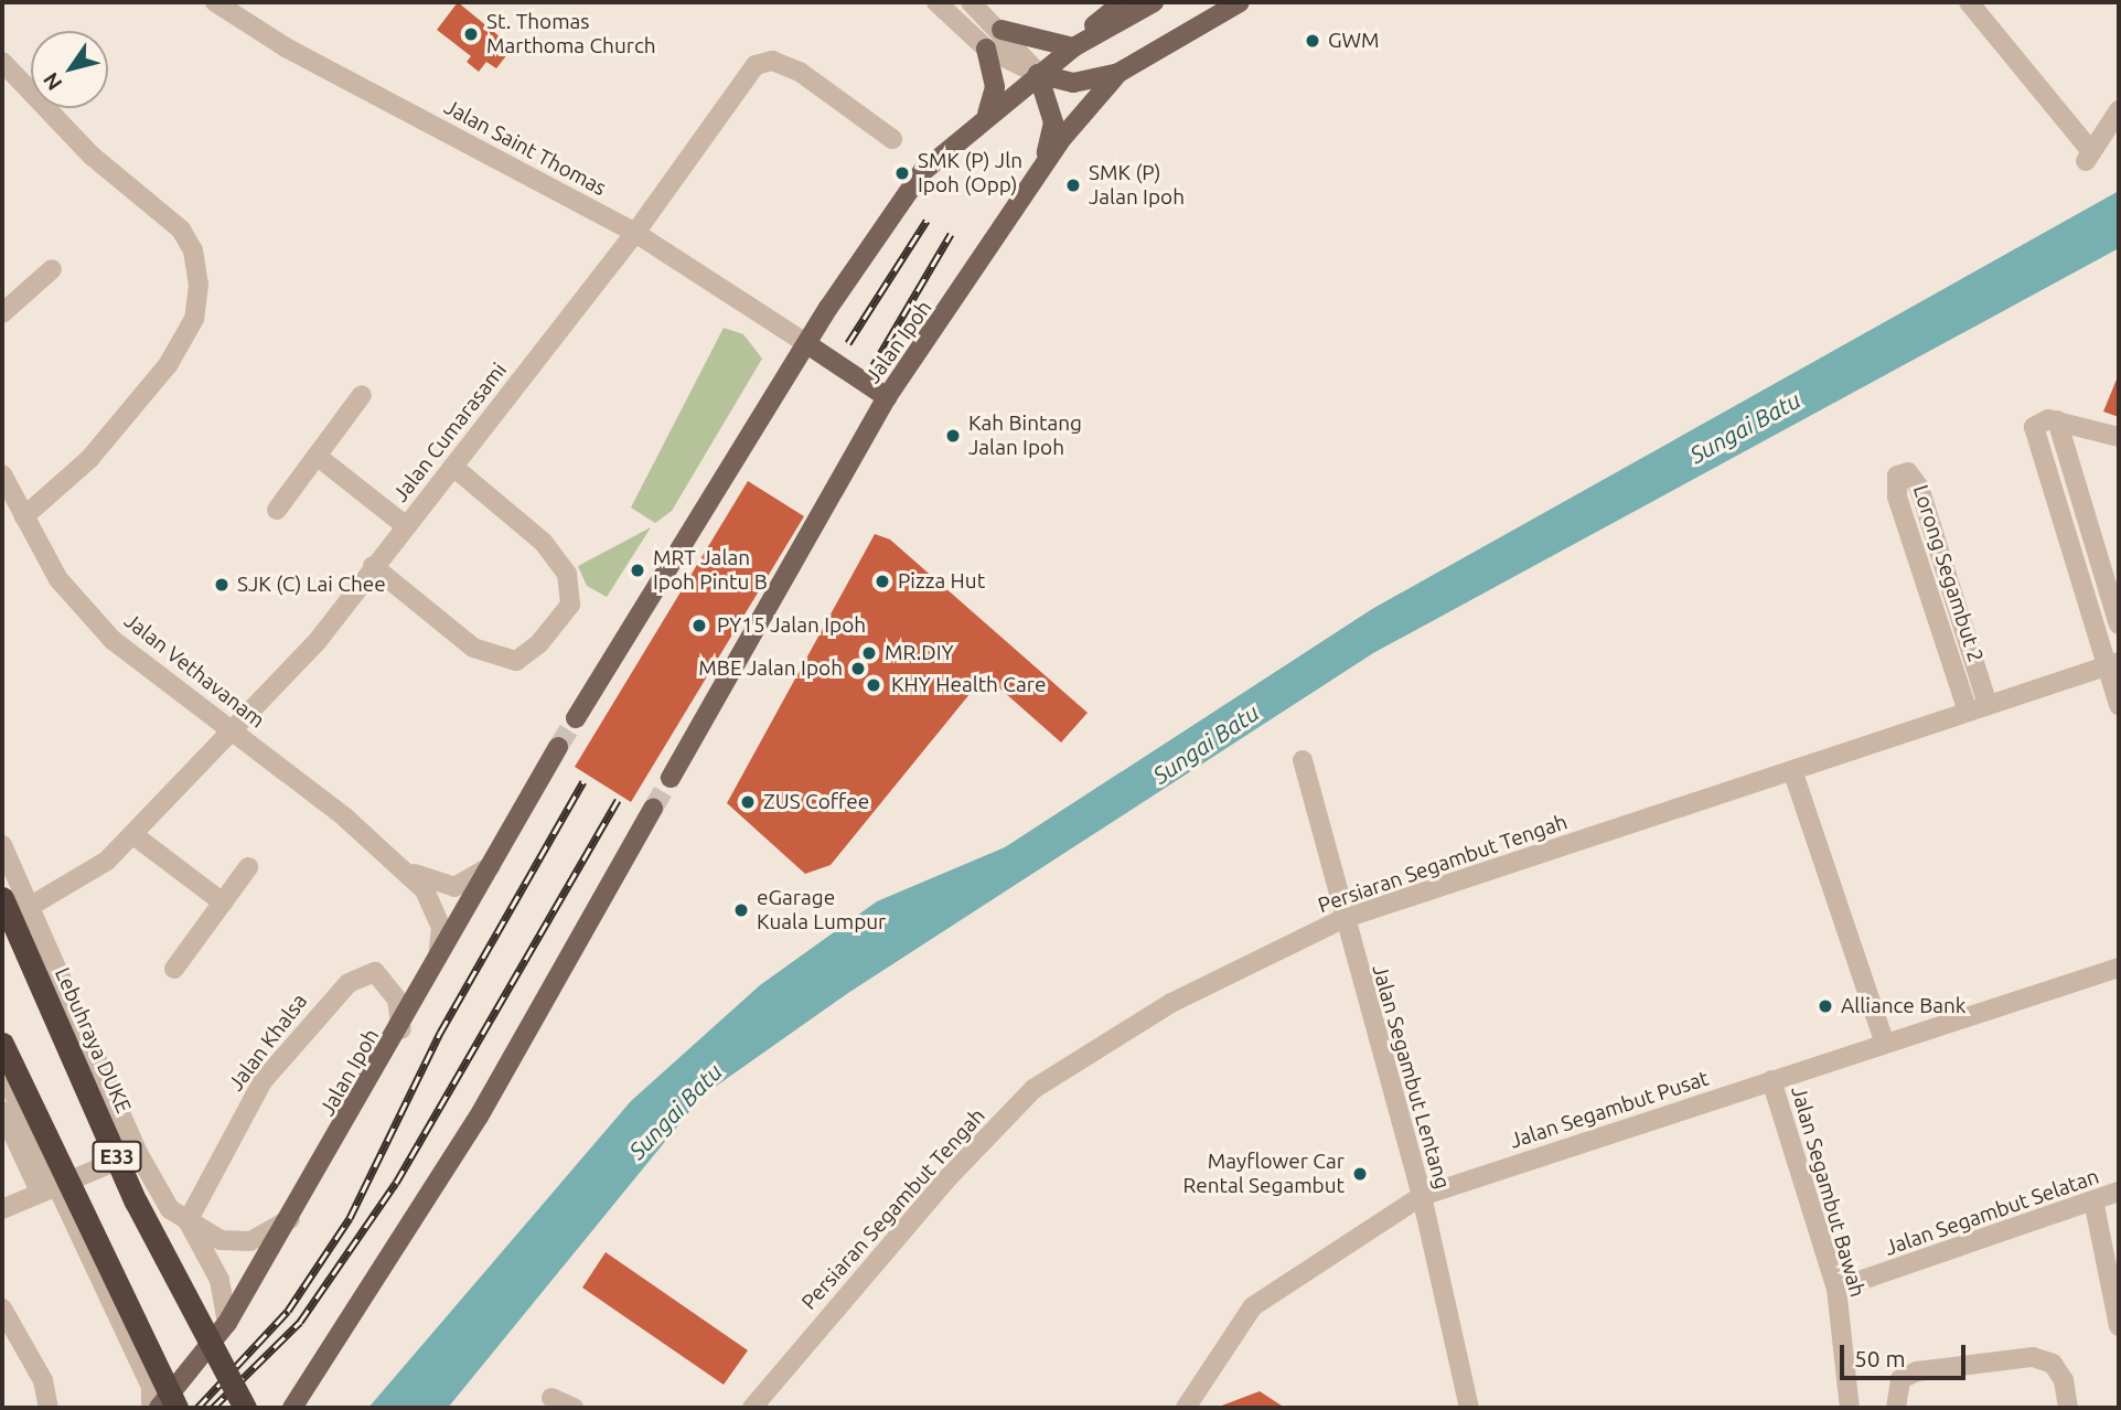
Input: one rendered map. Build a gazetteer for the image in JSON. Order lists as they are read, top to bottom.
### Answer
{
  "streets": {
    "highway": ["Lebuhraya DUKE", "E33"],
    "main road": ["Jalan Ipoh"],
    "street": [
      "Jalan Saint Thomas",
      "Jalan Cumarasami",
      "Lorong Segambut 2",
      "Jalan Vethavanam",
      "Persiaran Segambut Tengah",
      "Jalan Khalsa",
      "Jalan Segambut Lentang",
      "Jalan Segambut Pusat",
      "Jalan Segambut Bawah",
      "Jalan Segambut Selatan"
    ]
  },
  "crossings": [
    ["Jalan Saint Thomas", "Jalan Cumarasami"],
    ["Jalan Ipoh", "Jalan Khalsa"],
    ["Jalan Cumarasami", "Jalan Vethavanam"],
    ["Lorong Segambut 2", "Persiaran Segambut Tengah"],
    ["Persiaran Segambut Tengah", "Jalan Segambut Lentang"],
    ["Jalan Segambut Lentang", "Jalan Segambut Pusat"],
    ["Jalan Segambut Pusat", "Jalan Segambut Bawah"],
    ["Jalan Segambut Bawah", "Jalan Segambut Selatan"]
  ],
  "water": ["Sungai Batu"],
  "places": [
    "St. Thomas Marthoma Church",
    "GWM",
    "SMK (P) Jln Ipoh (Opp)",
    "SMK (P) Jalan Ipoh",
    "Kah Bintang Jalan Ipoh",
    "MRT Jalan Ipoh Pintu B",
    "Pizza Hut",
    "SJK (C) Lai Chee",
    "PY15 Jalan Ipoh",
    "MR.DIY",
    "MBE Jalan Ipoh",
    "KHY Health Care",
    "ZUS Coffee",
    "eGarage Kuala Lumpur",
    "Alliance Bank",
    "Mayflower Car Rental Segambut"
  ],
  "scale_bar": "50 m",
  "north": "bottom left"
}
